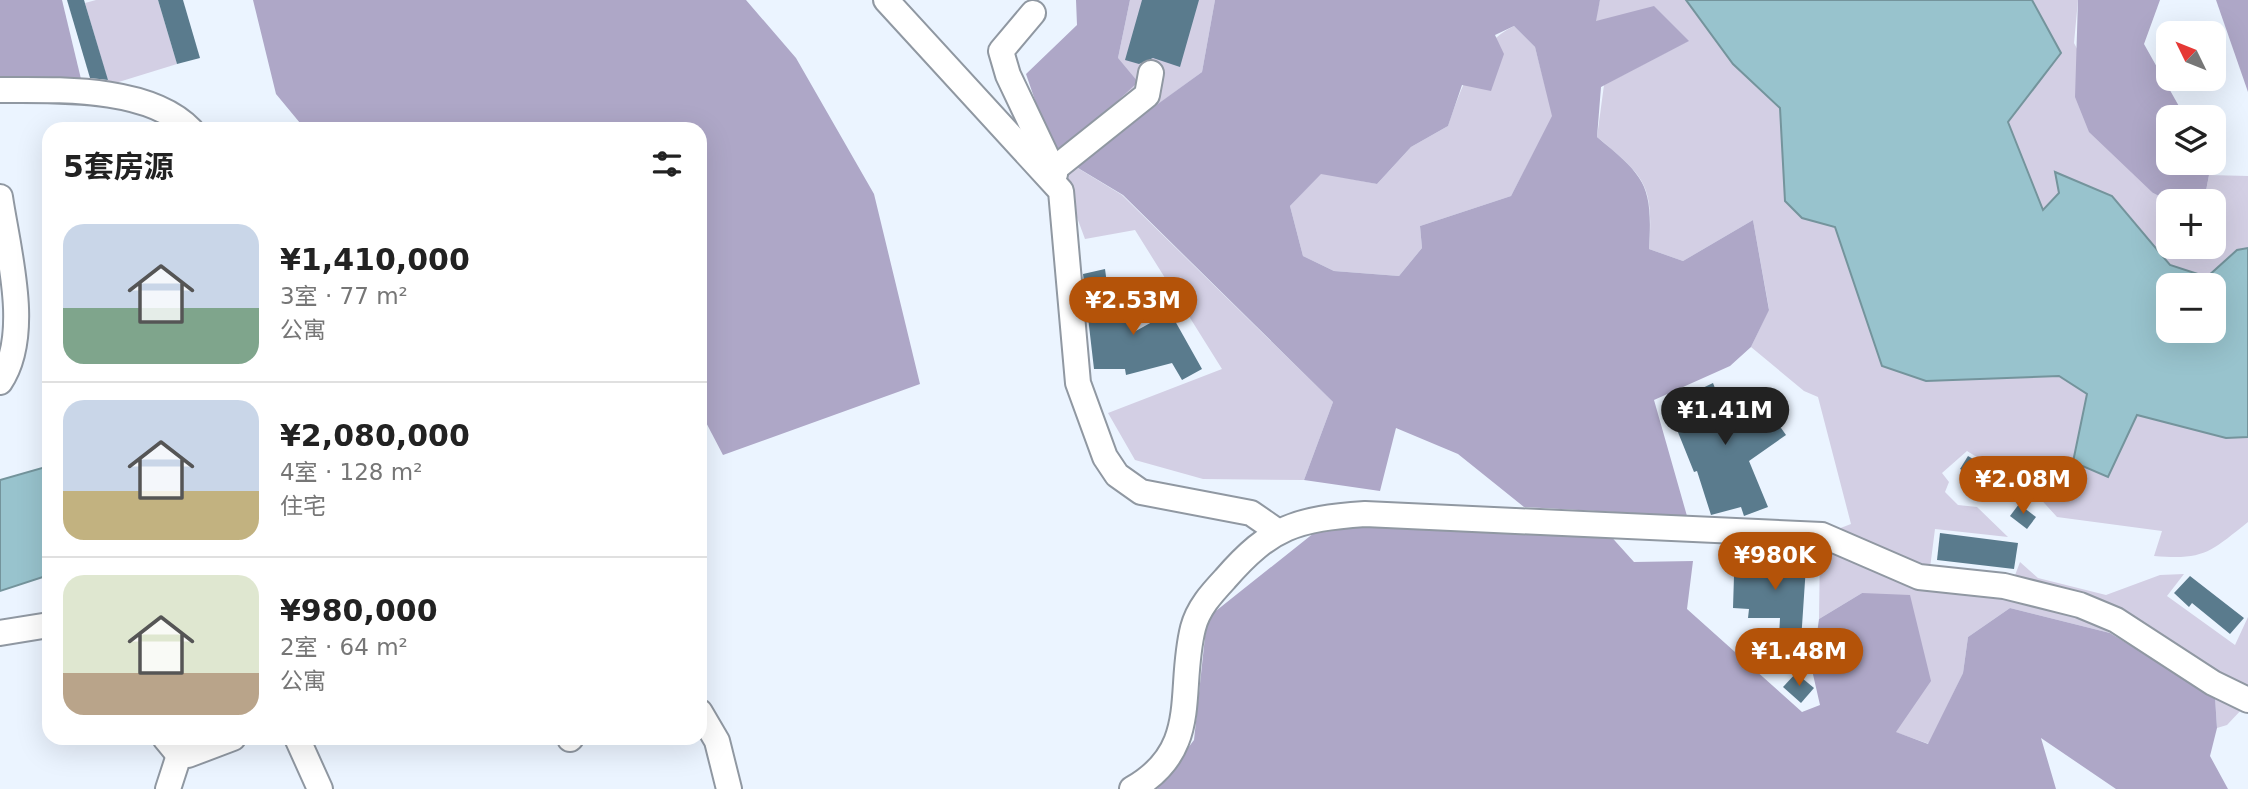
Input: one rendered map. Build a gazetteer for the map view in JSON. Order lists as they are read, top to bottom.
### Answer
{
  "north": "top left",
  "page": {
    "map_buttons": ["+", "−"],
    "heading": "5套房源",
    "list": [
      {
        "name": "¥1,410,000",
        "note": "3室 · 77 m² · 公寓"
      },
      {
        "name": "¥2,080,000",
        "note": "4室 · 128 m² · 住宅"
      },
      {
        "name": "¥980,000",
        "note": "2室 · 64 m² · 公寓"
      }
    ],
    "price": [
      "¥2.53M",
      "¥1.41M",
      "¥2.08M",
      "¥980K",
      "¥1.48M"
    ]
  }
}
